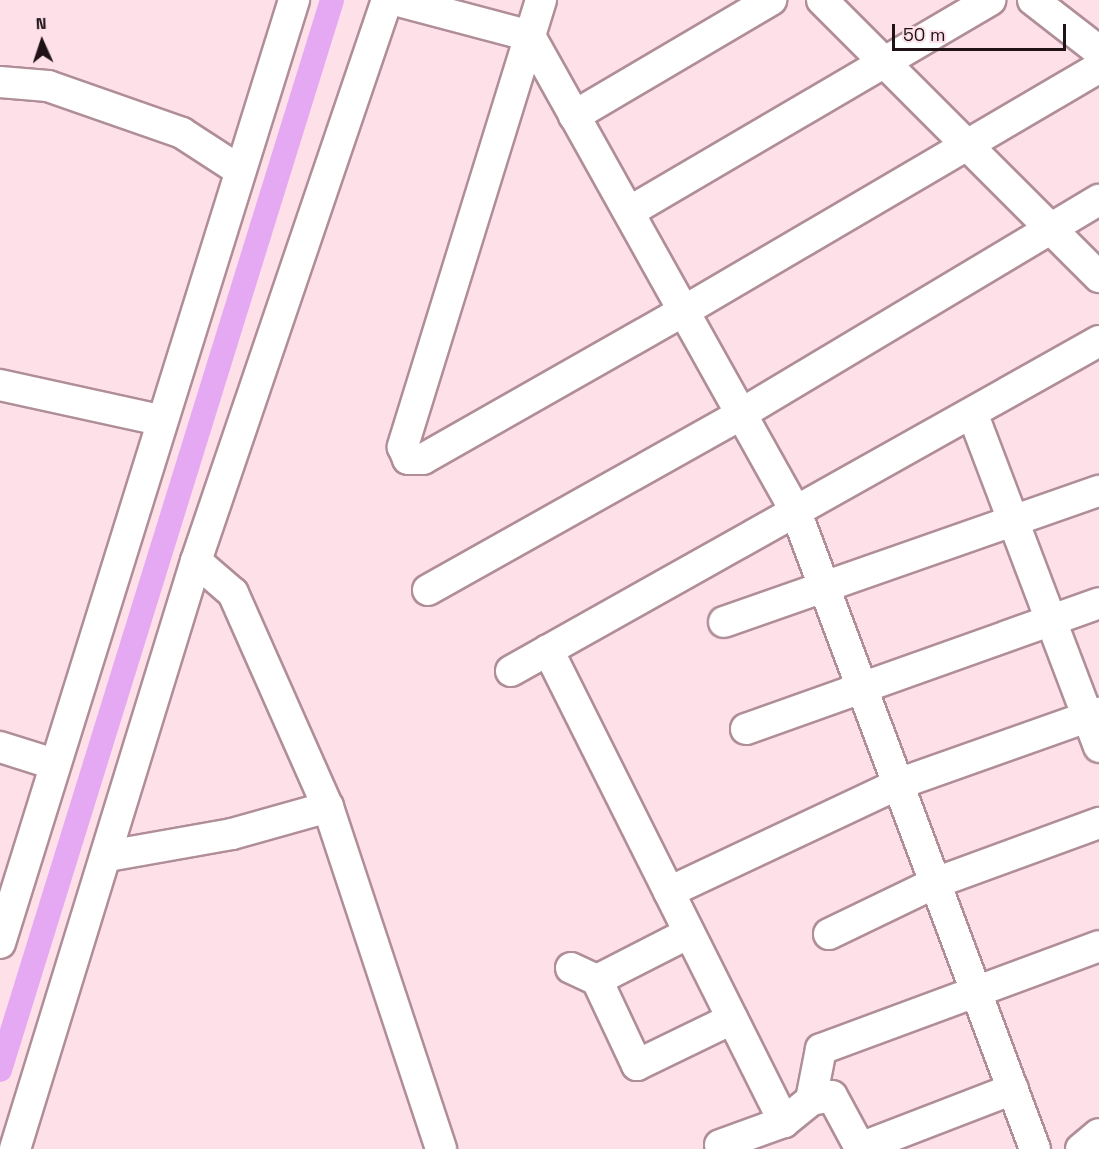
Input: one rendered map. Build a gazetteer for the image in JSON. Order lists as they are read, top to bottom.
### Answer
{
  "scale_bar": "50 m",
  "north": "top"
}
